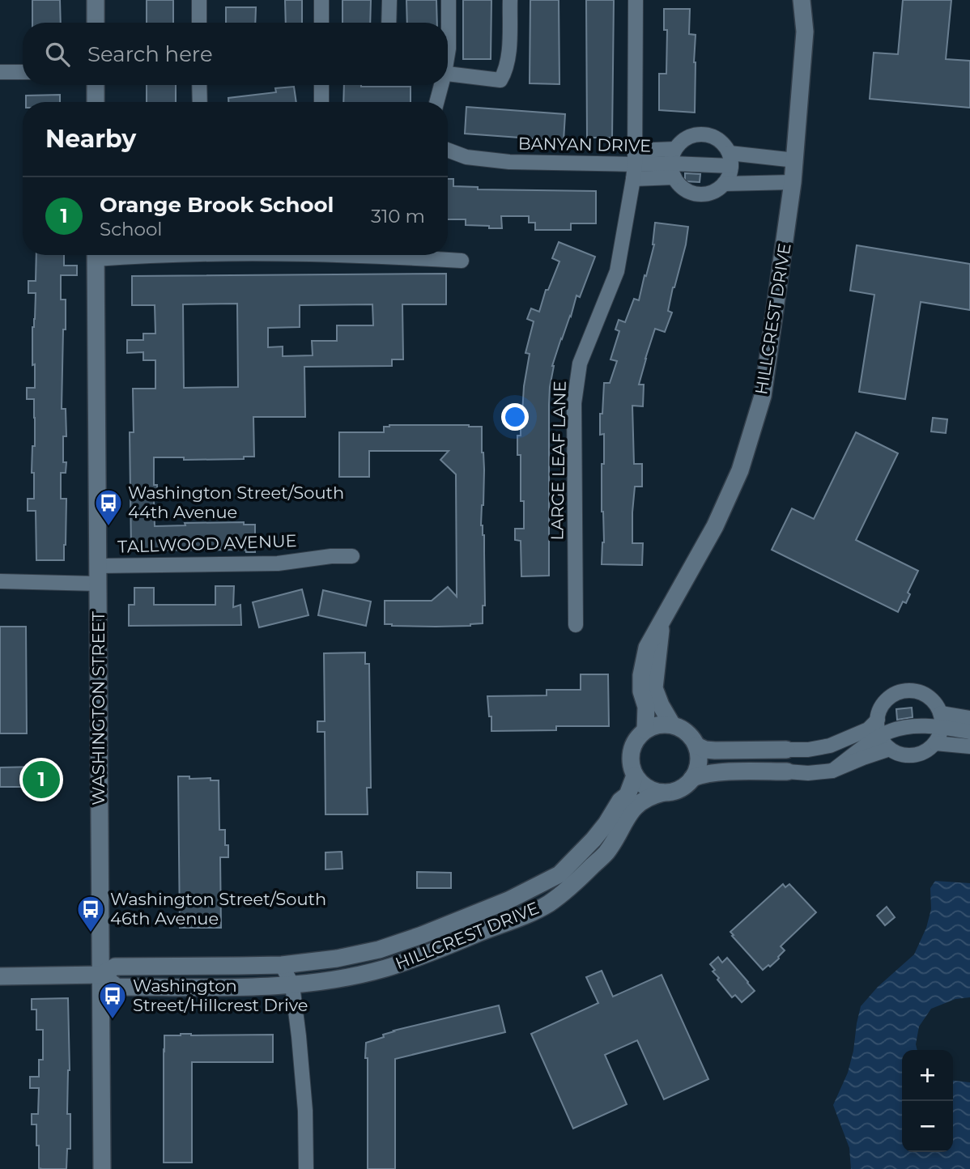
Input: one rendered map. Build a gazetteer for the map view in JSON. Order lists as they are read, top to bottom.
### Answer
{
  "streets": {
    "street": [
      "BANYAN DRIVE",
      "HILLCREST DRIVE",
      "LARGE LEAF LANE",
      "TALLWOOD AVENUE",
      "WASHINGTON STREET"
    ]
  },
  "crossings": [
    ["BANYAN DRIVE", "HILLCREST DRIVE"],
    ["BANYAN DRIVE", "LARGE LEAF LANE"],
    ["HILLCREST DRIVE", "WASHINGTON STREET"],
    ["TALLWOOD AVENUE", "WASHINGTON STREET"]
  ],
  "places": {
    "bus stop": ["Washington Street/South 44th Avenue", "Washington Street/South 46th Avenue", "Washington Street/Hillcrest Drive"]
  },
  "page": {
    "search": "Search here",
    "heading": "Nearby",
    "list": [
      {
        "mark": "1",
        "name": "Orange Brook School",
        "note": "School",
        "value": "310 m"
      }
    ],
    "pins": "1",
    "map_buttons": ["+", "−"]
  }
}
